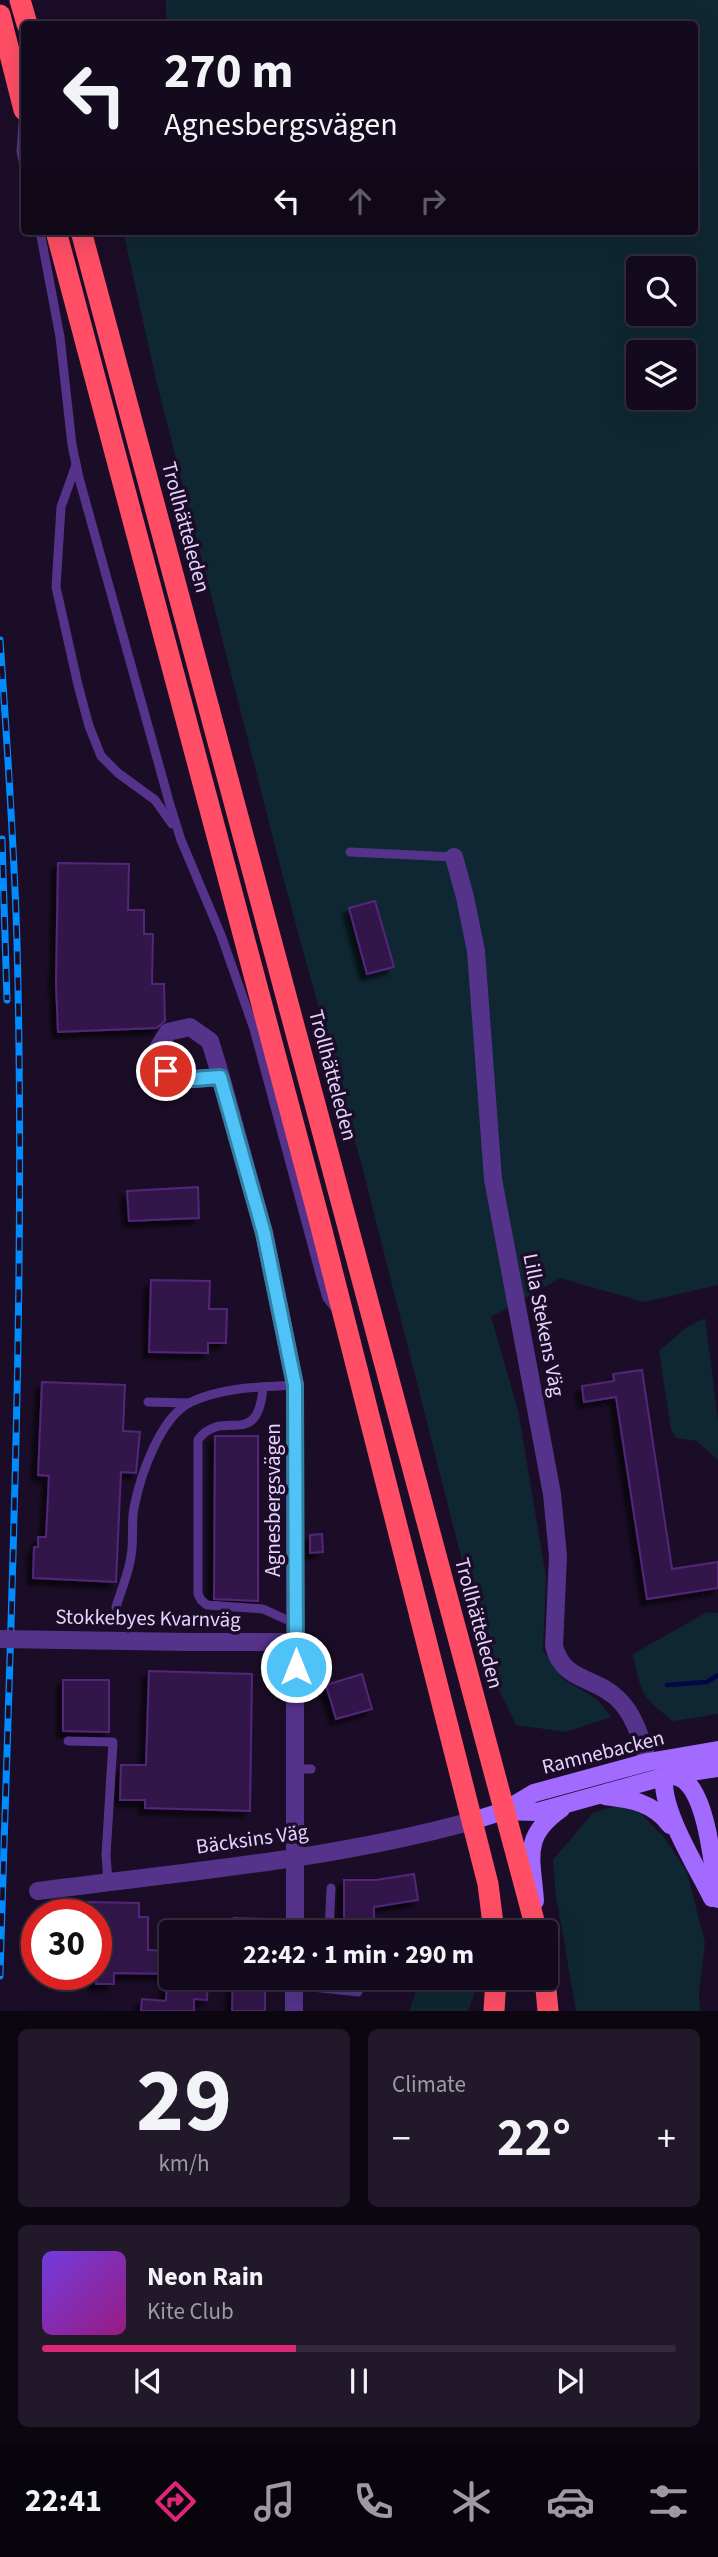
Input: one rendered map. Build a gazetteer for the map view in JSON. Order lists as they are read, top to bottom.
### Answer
{
  "streets": {
    "highway": ["Trollhätteleden"],
    "street": [
      "Lilla Stekens Väg",
      "Agnesbergsvägen",
      "Stokkebyes Kvarnväg",
      "Ramnebacken",
      "Bäcksins Väg"
    ]
  },
  "crossings": [
    ["Trollhätteleden", "Ramnebacken"],
    ["Lilla Stekens Väg", "Ramnebacken"],
    ["Agnesbergsvägen", "Stokkebyes Kvarnväg"],
    ["Agnesbergsvägen", "Bäcksins Väg"],
    ["Ramnebacken", "Bäcksins Väg"]
  ],
  "page": {
    "turn": ["270 m", "Agnesbergsvägen"],
    "limit": "30",
    "trip": "22:42 · 1 min · 290 m",
    "tile": [
      ["29", "km/h"],
      "Climate"
    ],
    "heat": ["−", "22°", "+"],
    "song": ["Neon Rain", "Kite Club"],
    "tabs": "22:41"
  }
}
